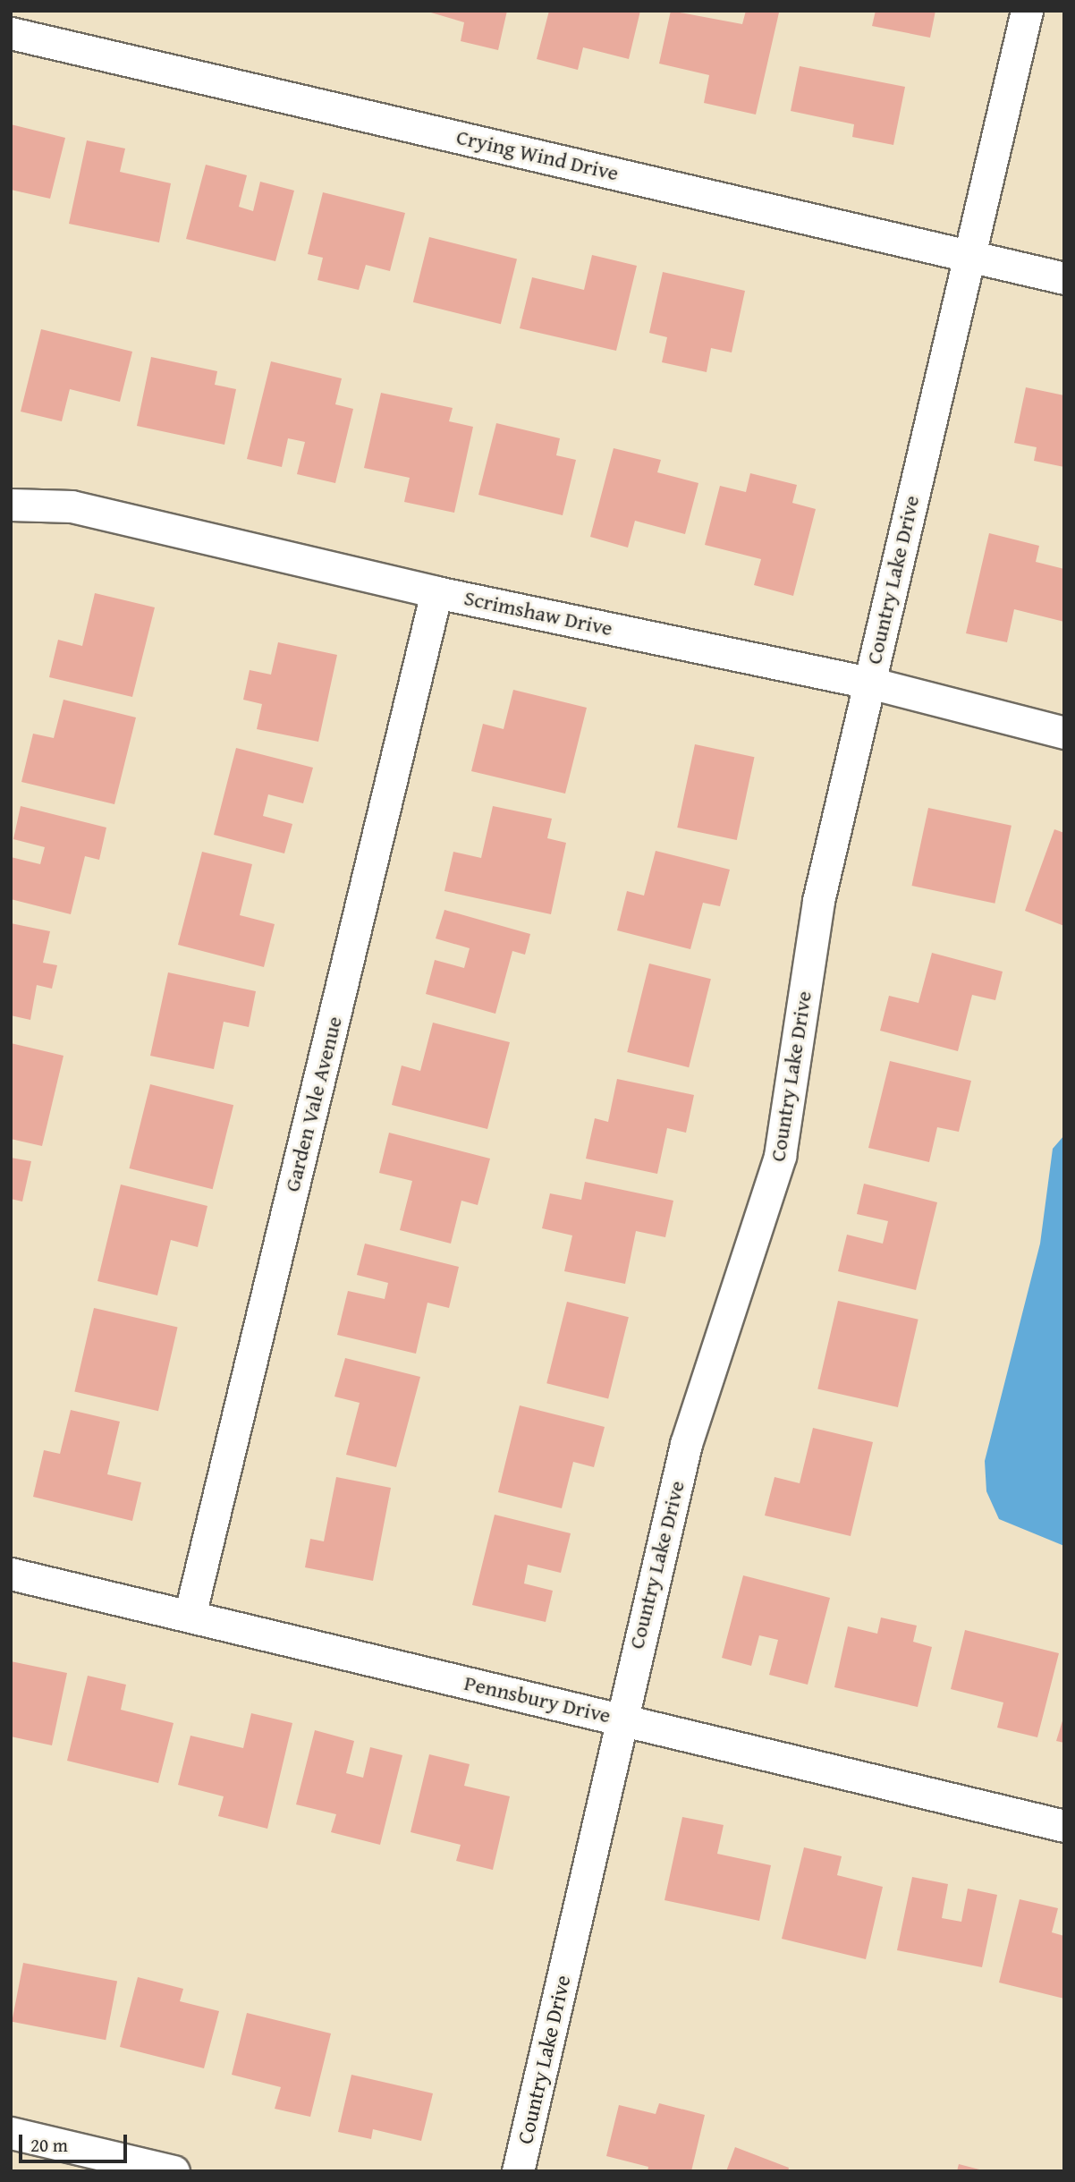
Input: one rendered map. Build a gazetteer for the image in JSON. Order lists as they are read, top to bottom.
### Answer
{
  "streets": {
    "street": [
      "Crying Wind Drive",
      "Country Lake Drive",
      "Scrimshaw Drive",
      "Garden Vale Avenue",
      "Pennsbury Drive"
    ]
  },
  "crossings": [
    ["Crying Wind Drive", "Country Lake Drive"],
    ["Country Lake Drive", "Scrimshaw Drive"],
    ["Country Lake Drive", "Pennsbury Drive"],
    ["Scrimshaw Drive", "Garden Vale Avenue"],
    ["Garden Vale Avenue", "Pennsbury Drive"]
  ],
  "scale_bar": "20 m"
}
